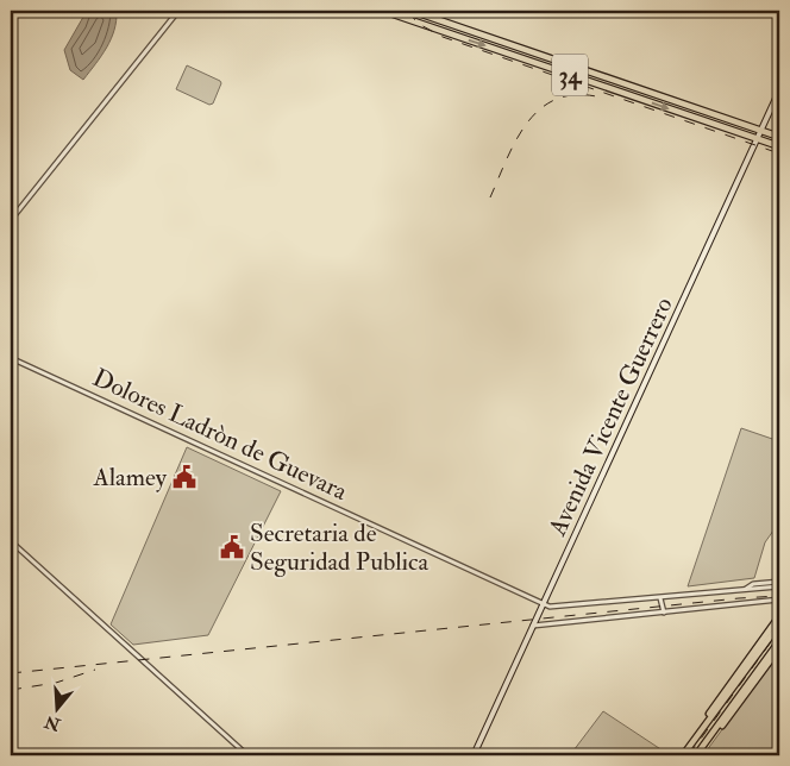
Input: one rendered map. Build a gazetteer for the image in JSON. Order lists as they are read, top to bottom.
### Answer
{
  "streets": {
    "main road": ["34", "Avenida Vicente Guerrero"],
    "street": ["Dolores Ladròn de Guevara"]
  },
  "crossings": [
    ["34", "Avenida Vicente Guerrero"],
    ["Avenida Vicente Guerrero", "Dolores Ladròn de Guevara"]
  ],
  "places": {
    "public building": ["Alamey", "Secretaria de Seguridad Publica"]
  },
  "north": "bottom"
}
